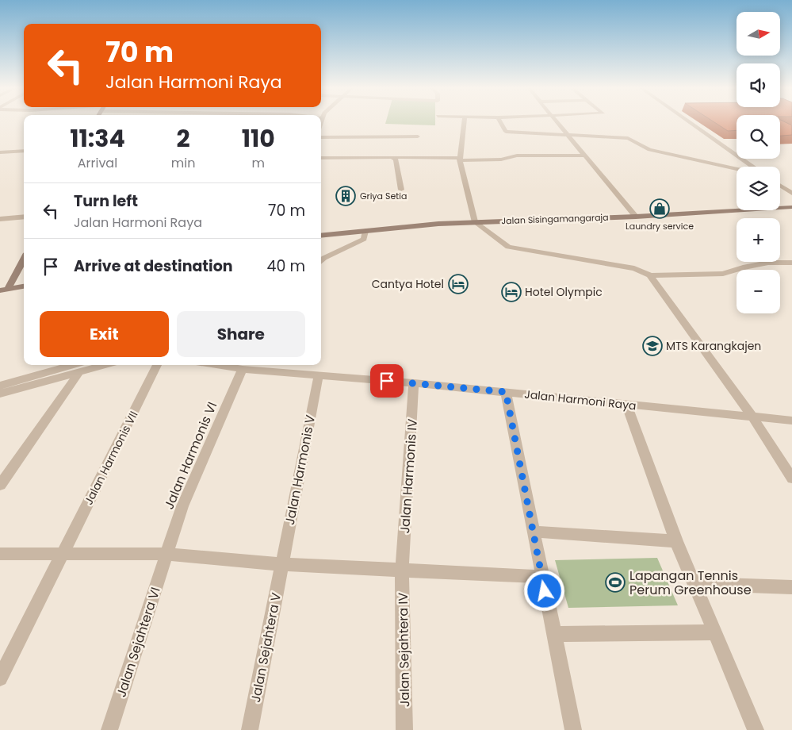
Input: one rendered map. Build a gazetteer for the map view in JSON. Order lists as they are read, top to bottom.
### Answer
{
  "streets": {
    "main road": ["Jalan Sisingamangaraja"],
    "street": [
      "Jalan Harmoni Raya",
      "Jalan Harmonis VI",
      "Jalan Harmonis VII",
      "Jalan Harmonis V",
      "Jalan Harmonis IV",
      "Jalan Sejahtera VI",
      "Jalan Sejahtera V",
      "Jalan Sejahtera IV"
    ]
  },
  "crossings": [
    ["Jalan Harmoni Raya", "Jalan Harmonis VI"],
    ["Jalan Harmoni Raya", "Jalan Harmonis V"],
    ["Jalan Harmoni Raya", "Jalan Harmonis IV"],
    ["Jalan Harmonis VI", "Jalan Sejahtera VI"],
    ["Jalan Harmonis V", "Jalan Sejahtera V"],
    ["Jalan Harmonis IV", "Jalan Sejahtera IV"]
  ],
  "places": {
    "building": ["Griya Setia"],
    "shop": ["Laundry service"],
    "hotel": ["Cantya Hotel", "Hotel Olympic"],
    "school or university": ["MTS Karangkajen"],
    "sports": ["Lapangan Tennis Perum Greenhouse"]
  },
  "north": "right",
  "page": {
    "map_buttons": ["+", "−"],
    "turn": ["70 m", "Jalan Harmoni Raya"],
    "eta": [
      "11:34",
      "Arrival",
      "2",
      "min",
      "110",
      "m"
    ],
    "list": [
      {
        "name": "Turn left",
        "note": "Jalan Harmoni Raya",
        "value": "70 m"
      },
      {
        "name": "Arrive at destination",
        "value": "40 m"
      }
    ],
    "buttons": ["Exit", "Share"]
  }
}
